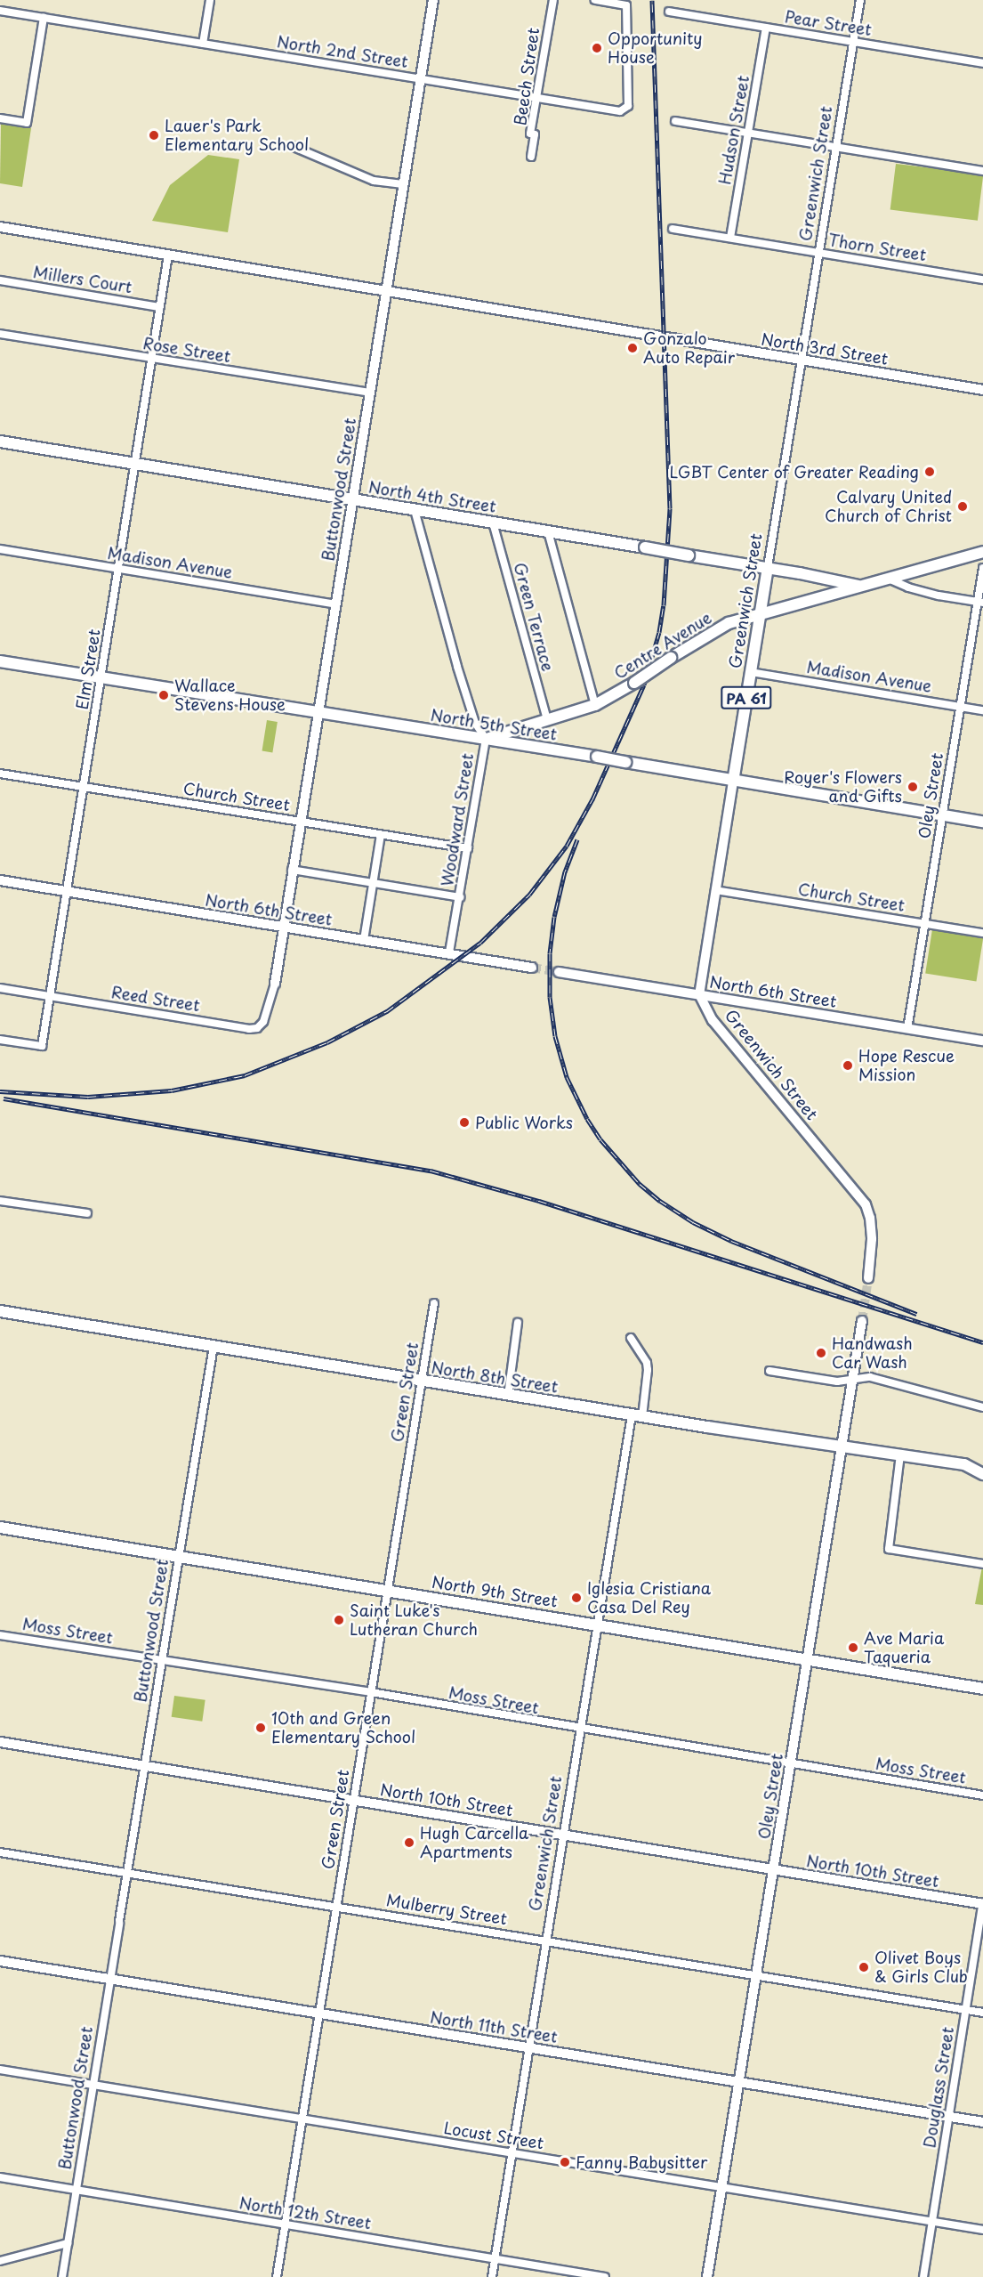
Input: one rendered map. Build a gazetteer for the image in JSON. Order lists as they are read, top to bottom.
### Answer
{
  "streets": {
    "main road": [
      "Greenwich Street",
      "North 4th Street",
      "Centre Avenue",
      "PA 61",
      "North 5th Street",
      "North 8th Street",
      "North 9th Street"
    ],
    "street": [
      "Pear Street",
      "North 2nd Street",
      "Beech Street",
      "Hudson Street",
      "Thorn Street",
      "Millers Court",
      "North 3rd Street",
      "Rose Street",
      "Buttonwood Street",
      "Madison Avenue",
      "Green Terrace",
      "Elm Street",
      "Oley Street",
      "Church Street",
      "Woodward Street",
      "North 6th Street",
      "Reed Street",
      "Green Street",
      "Moss Street",
      "North 10th Street",
      "Mulberry Street",
      "North 11th Street",
      "Douglass Street",
      "Locust Street",
      "North 12th Street"
    ]
  },
  "crossings": [
    ["Pear Street", "Hudson Street"],
    ["Pear Street", "Greenwich Street"],
    ["North 2nd Street", "Beech Street"],
    ["North 2nd Street", "Buttonwood Street"],
    ["Hudson Street", "Thorn Street"],
    ["Greenwich Street", "Thorn Street"],
    ["Greenwich Street", "North 3rd Street"],
    ["Greenwich Street", "North 4th Street"],
    ["Greenwich Street", "Madison Avenue"],
    ["Greenwich Street", "Centre Avenue"],
    ["Greenwich Street", "North 5th Street"],
    ["Greenwich Street", "Church Street"],
    ["Greenwich Street", "North 6th Street"],
    ["Greenwich Street", "North 8th Street"],
    ["Greenwich Street", "North 9th Street"],
    ["Greenwich Street", "Moss Street"],
    ["Greenwich Street", "North 10th Street"],
    ["Greenwich Street", "Mulberry Street"],
    ["Greenwich Street", "North 11th Street"],
    ["Greenwich Street", "Locust Street"],
    ["Greenwich Street", "North 12th Street"],
    ["Millers Court", "Elm Street"],
    ["North 3rd Street", "Buttonwood Street"],
    ["North 3rd Street", "Elm Street"],
    ["Rose Street", "Buttonwood Street"],
    ["Rose Street", "Elm Street"],
    ["Buttonwood Street", "North 4th Street"],
    ["Buttonwood Street", "Madison Avenue"],
    ["Buttonwood Street", "North 5th Street"],
    ["Buttonwood Street", "Church Street"],
    ["Buttonwood Street", "North 6th Street"],
    ["Buttonwood Street", "Reed Street"],
    ["Buttonwood Street", "North 8th Street"],
    ["Buttonwood Street", "North 9th Street"],
    ["Buttonwood Street", "Moss Street"],
    ["Buttonwood Street", "North 10th Street"],
    ["Buttonwood Street", "Mulberry Street"],
    ["Buttonwood Street", "North 11th Street"],
    ["Buttonwood Street", "Locust Street"],
    ["Buttonwood Street", "North 12th Street"],
    ["North 4th Street", "Green Terrace"],
    ["North 4th Street", "Centre Avenue"],
    ["North 4th Street", "Elm Street"],
    ["North 4th Street", "Woodward Street"],
    ["Madison Avenue", "Elm Street"],
    ["Madison Avenue", "Oley Street"],
    ["Green Terrace", "Centre Avenue"],
    ["Centre Avenue", "North 5th Street"],
    ["Centre Avenue", "Woodward Street"],
    ["Elm Street", "North 5th Street"],
    ["Elm Street", "Church Street"],
    ["Elm Street", "North 6th Street"],
    ["Elm Street", "Reed Street"],
    ["North 5th Street", "Oley Street"],
    ["North 5th Street", "Woodward Street"],
    ["Oley Street", "Church Street"],
    ["Oley Street", "North 6th Street"],
    ["Oley Street", "North 8th Street"],
    ["Oley Street", "North 9th Street"],
    ["Oley Street", "Moss Street"],
    ["Oley Street", "North 10th Street"],
    ["Oley Street", "Mulberry Street"],
    ["Oley Street", "North 11th Street"],
    ["Oley Street", "Locust Street"],
    ["Church Street", "Woodward Street"],
    ["Woodward Street", "North 6th Street"],
    ["North 8th Street", "Green Street"],
    ["Green Street", "North 9th Street"],
    ["Green Street", "Moss Street"],
    ["Green Street", "North 10th Street"],
    ["Green Street", "Mulberry Street"],
    ["Green Street", "North 11th Street"],
    ["Green Street", "Locust Street"],
    ["Green Street", "North 12th Street"],
    ["North 10th Street", "Douglass Street"],
    ["Mulberry Street", "Douglass Street"],
    ["North 11th Street", "Douglass Street"],
    ["Douglass Street", "Locust Street"]
  ],
  "places": [
    "Opportunity House",
    "Lauer's Park Elementary School",
    "Gonzalo Auto Repair",
    "LGBT Center of Greater Reading",
    "Calvary United Church of Christ",
    "Wallace Stevens House",
    "Royer's Flowers and Gifts",
    "Hope Rescue Mission",
    "Public Works",
    "Handwash Car Wash",
    "Iglesia Cristiana Casa Del Rey",
    "Saint Luke's Lutheran Church",
    "Ave Maria Taqueria",
    "10th and Green Elementary School",
    "Hugh Carcella Apartments",
    "Olivet Boys & Girls Club",
    "Fanny Babysitter"
  ]
}
